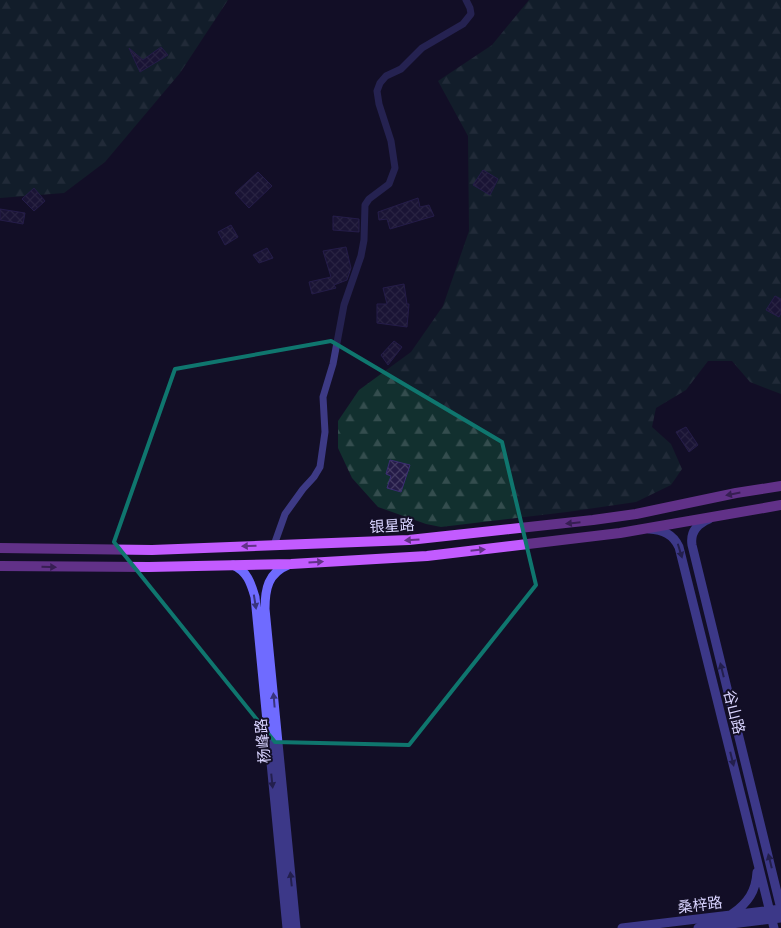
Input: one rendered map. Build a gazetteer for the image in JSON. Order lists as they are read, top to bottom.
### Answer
{
  "streets": {
    "main road": [
      "银星路",
      "谷山路",
      "杨峰路",
      "桑梓路"
    ]
  },
  "crossings": [
    ["谷山路", "桑梓路"]
  ]
}
